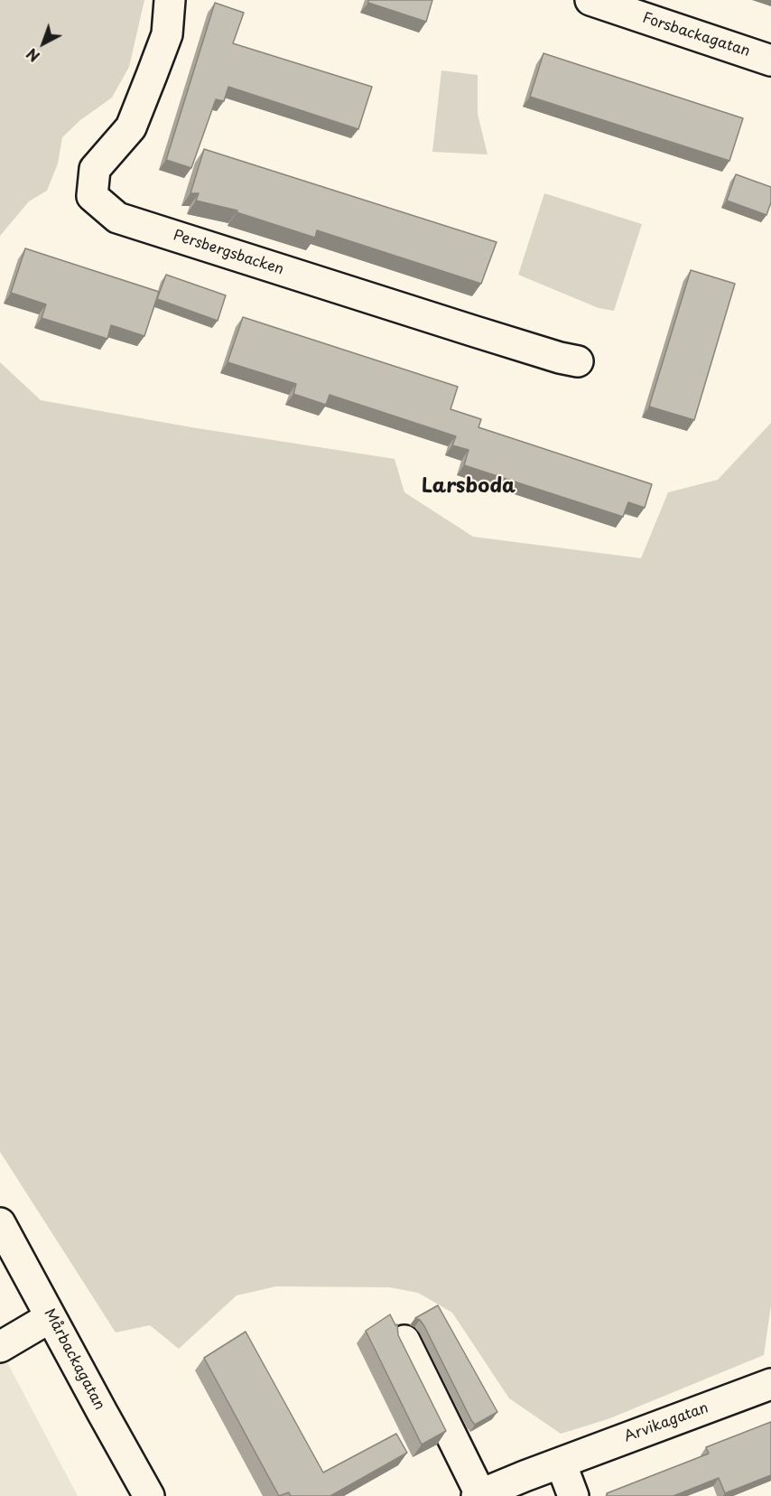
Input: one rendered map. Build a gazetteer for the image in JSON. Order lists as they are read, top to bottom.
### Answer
{
  "streets": {
    "street": [
      "Forsbackagatan",
      "Persbergsbacken",
      "Mårbackagatan",
      "Arvikagatan"
    ]
  },
  "districts": ["Larsboda"],
  "north": "bottom left"
}
